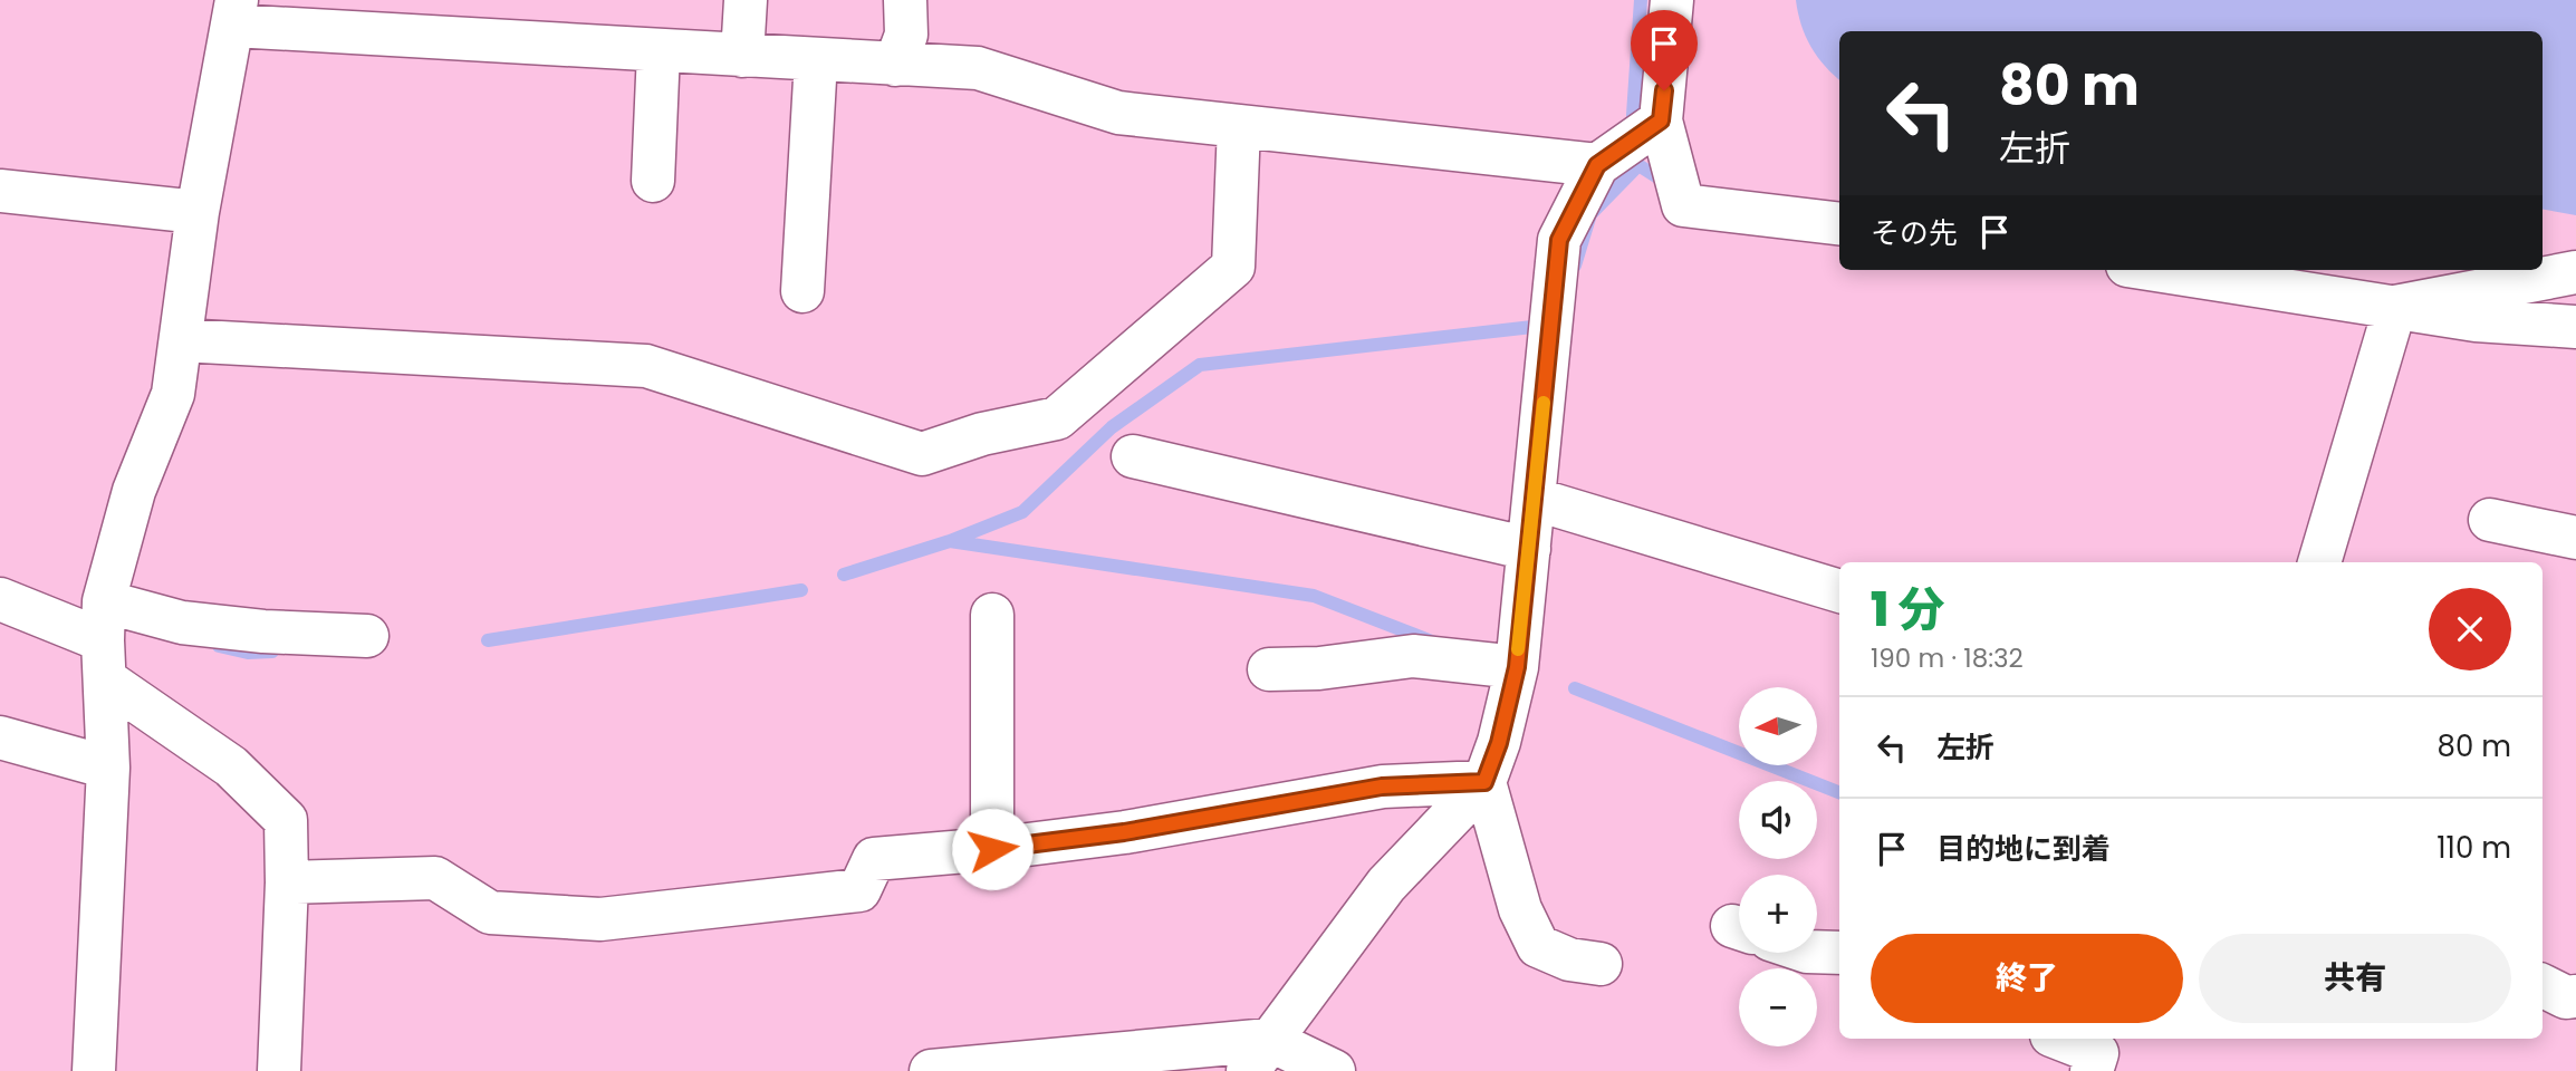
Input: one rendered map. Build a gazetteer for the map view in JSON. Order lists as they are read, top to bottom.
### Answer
{
  "north": "left",
  "page": {
    "turn": ["80 m", "左折"],
    "then": "その先",
    "heading": ["1 分", "190 m · 18:32"],
    "map_buttons": ["+", "−"],
    "list": [
      {
        "name": "左折",
        "value": "80 m"
      },
      {
        "name": "目的地に到着",
        "value": "110 m"
      }
    ],
    "buttons": ["終了", "共有"]
  }
}
